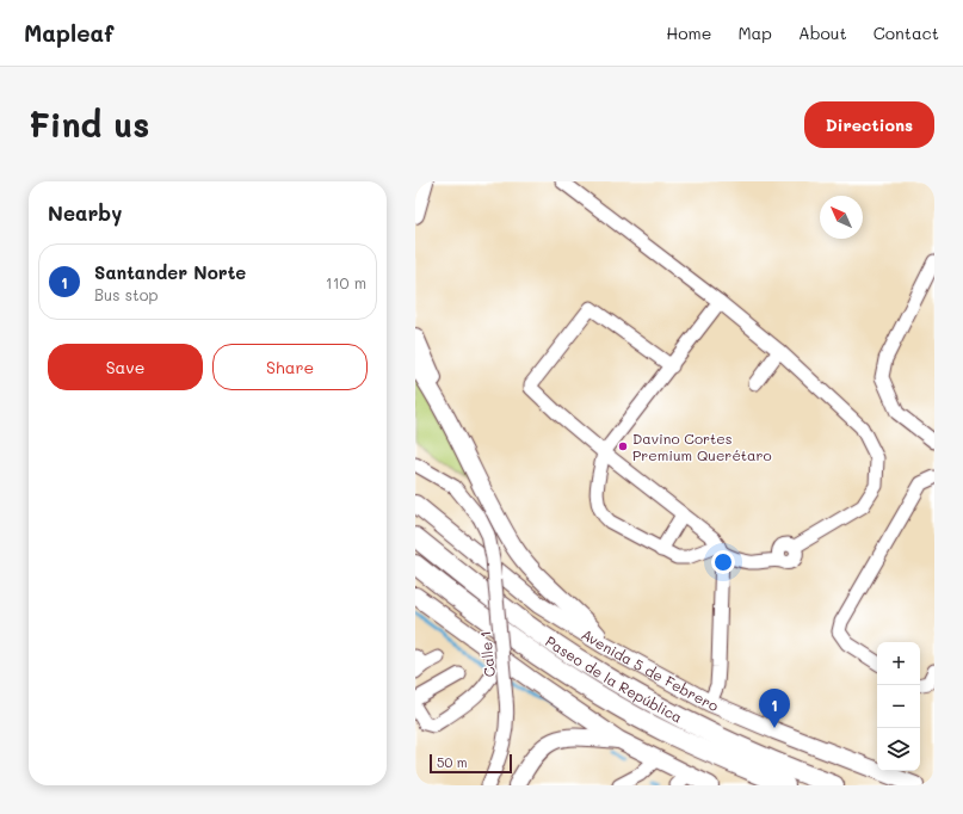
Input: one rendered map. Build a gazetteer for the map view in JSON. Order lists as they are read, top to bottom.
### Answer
{
  "streets": {
    "highway": ["Paseo de la República"],
    "main road": ["Avenida 5 de Febrero"],
    "street": ["Calle 1"]
  },
  "places": ["Davino Cortes Premium Querétaro"],
  "scale_bar": "50 m",
  "north": "top left",
  "page": {
    "header": "Mapleaf",
    "nav": [
      "Home",
      "Map",
      "About",
      "Contact"
    ],
    "buttons": [
      "Directions",
      ["Save", "Share"]
    ],
    "title": "Find us",
    "heading": "Nearby",
    "list": [
      {
        "mark": "1",
        "name": "Santander Norte",
        "note": "Bus stop",
        "value": "110 m"
      }
    ],
    "map_buttons": ["+", "−"],
    "pins": "1",
    "scale": "50 m"
  }
}
